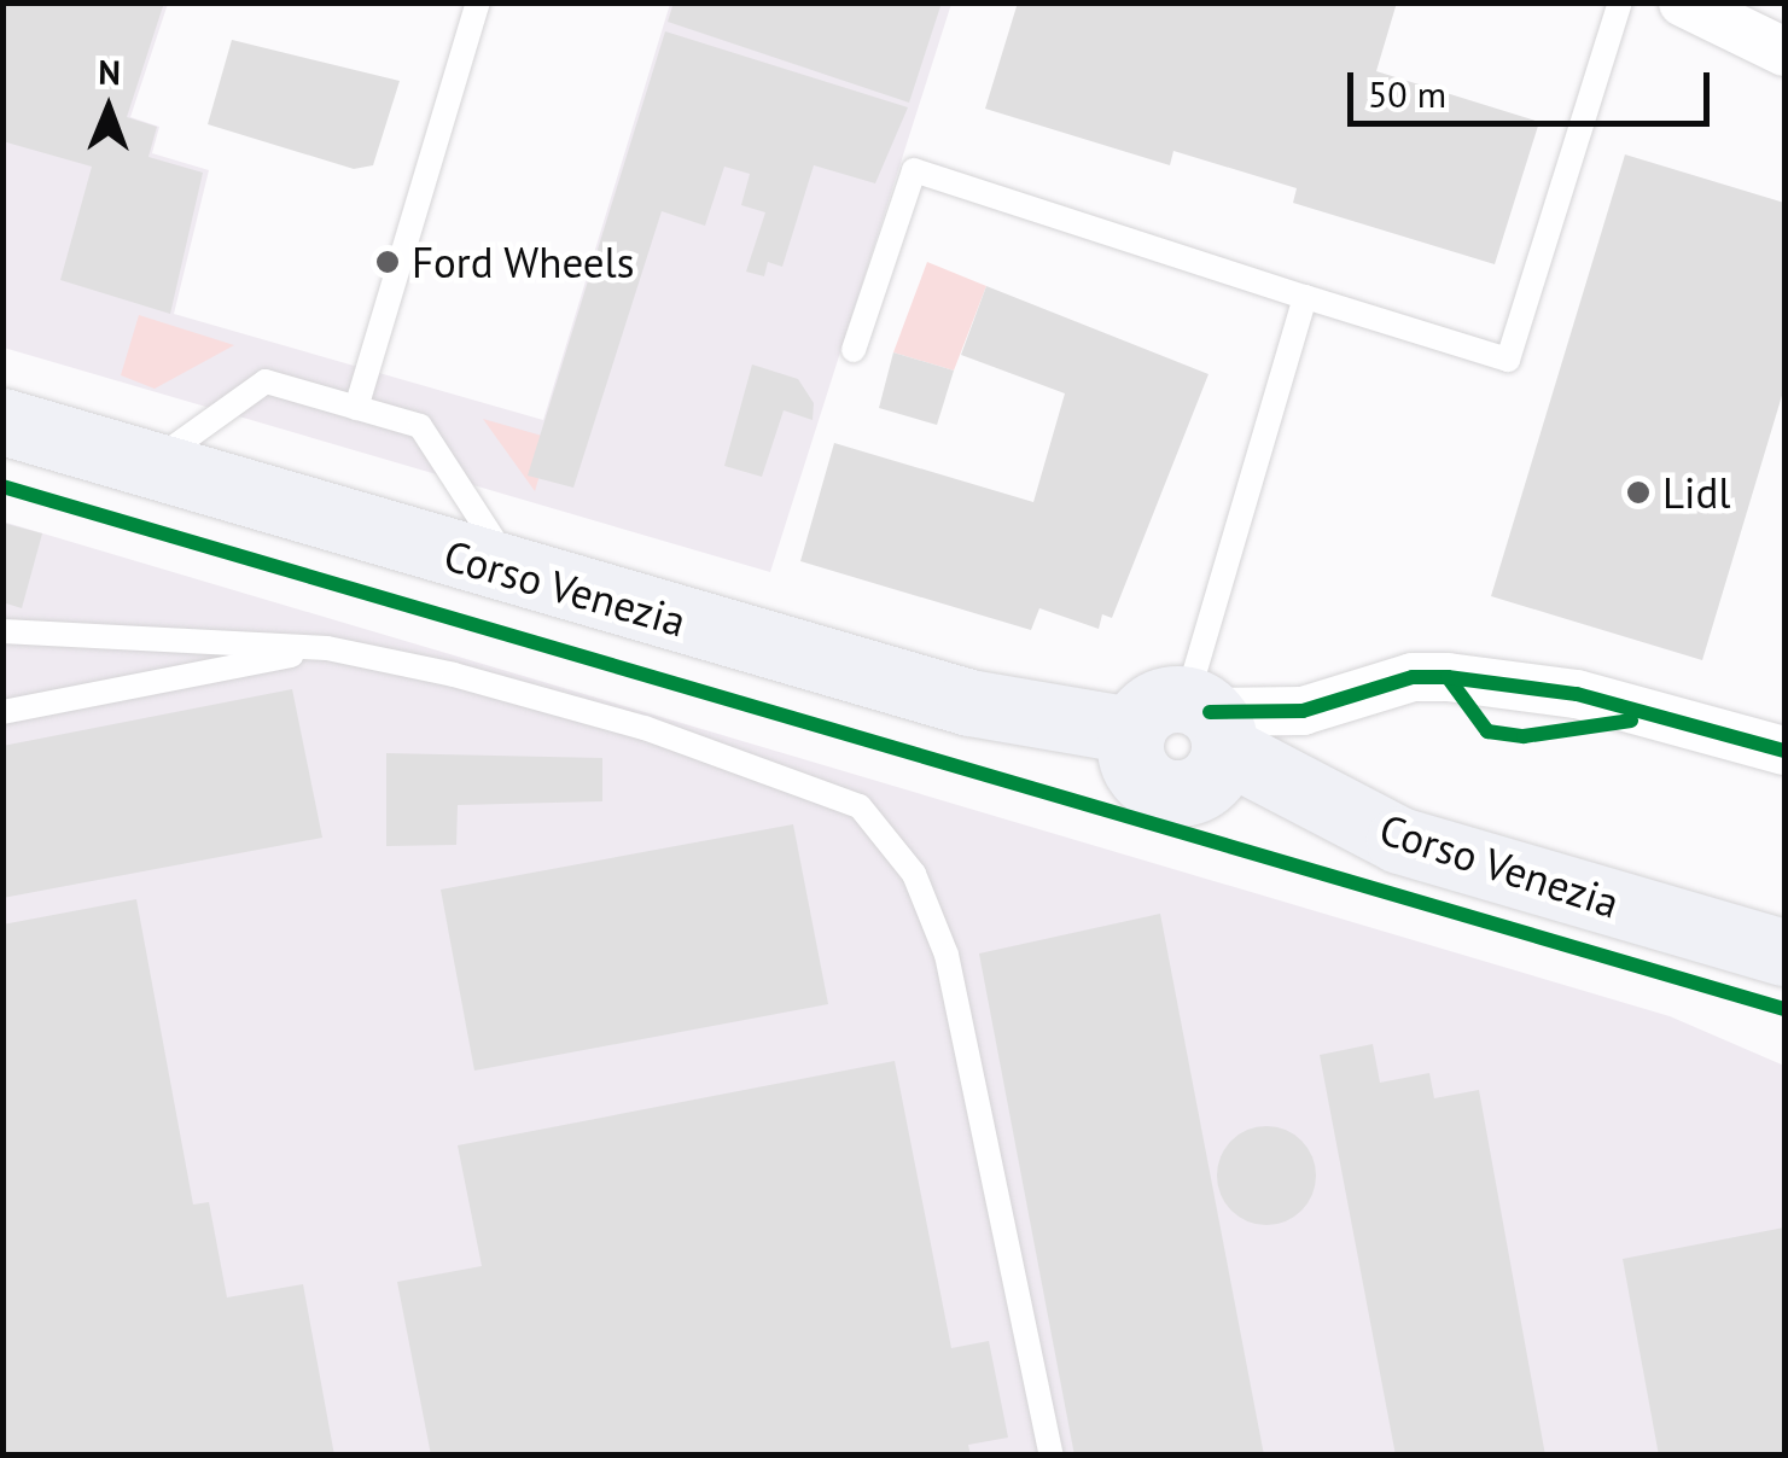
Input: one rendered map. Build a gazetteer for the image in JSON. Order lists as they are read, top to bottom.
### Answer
{
  "streets": {
    "main road": ["Corso Venezia"]
  },
  "places": ["Ford Wheels", "Lidl"],
  "scale_bar": "50 m",
  "north": "top"
}
